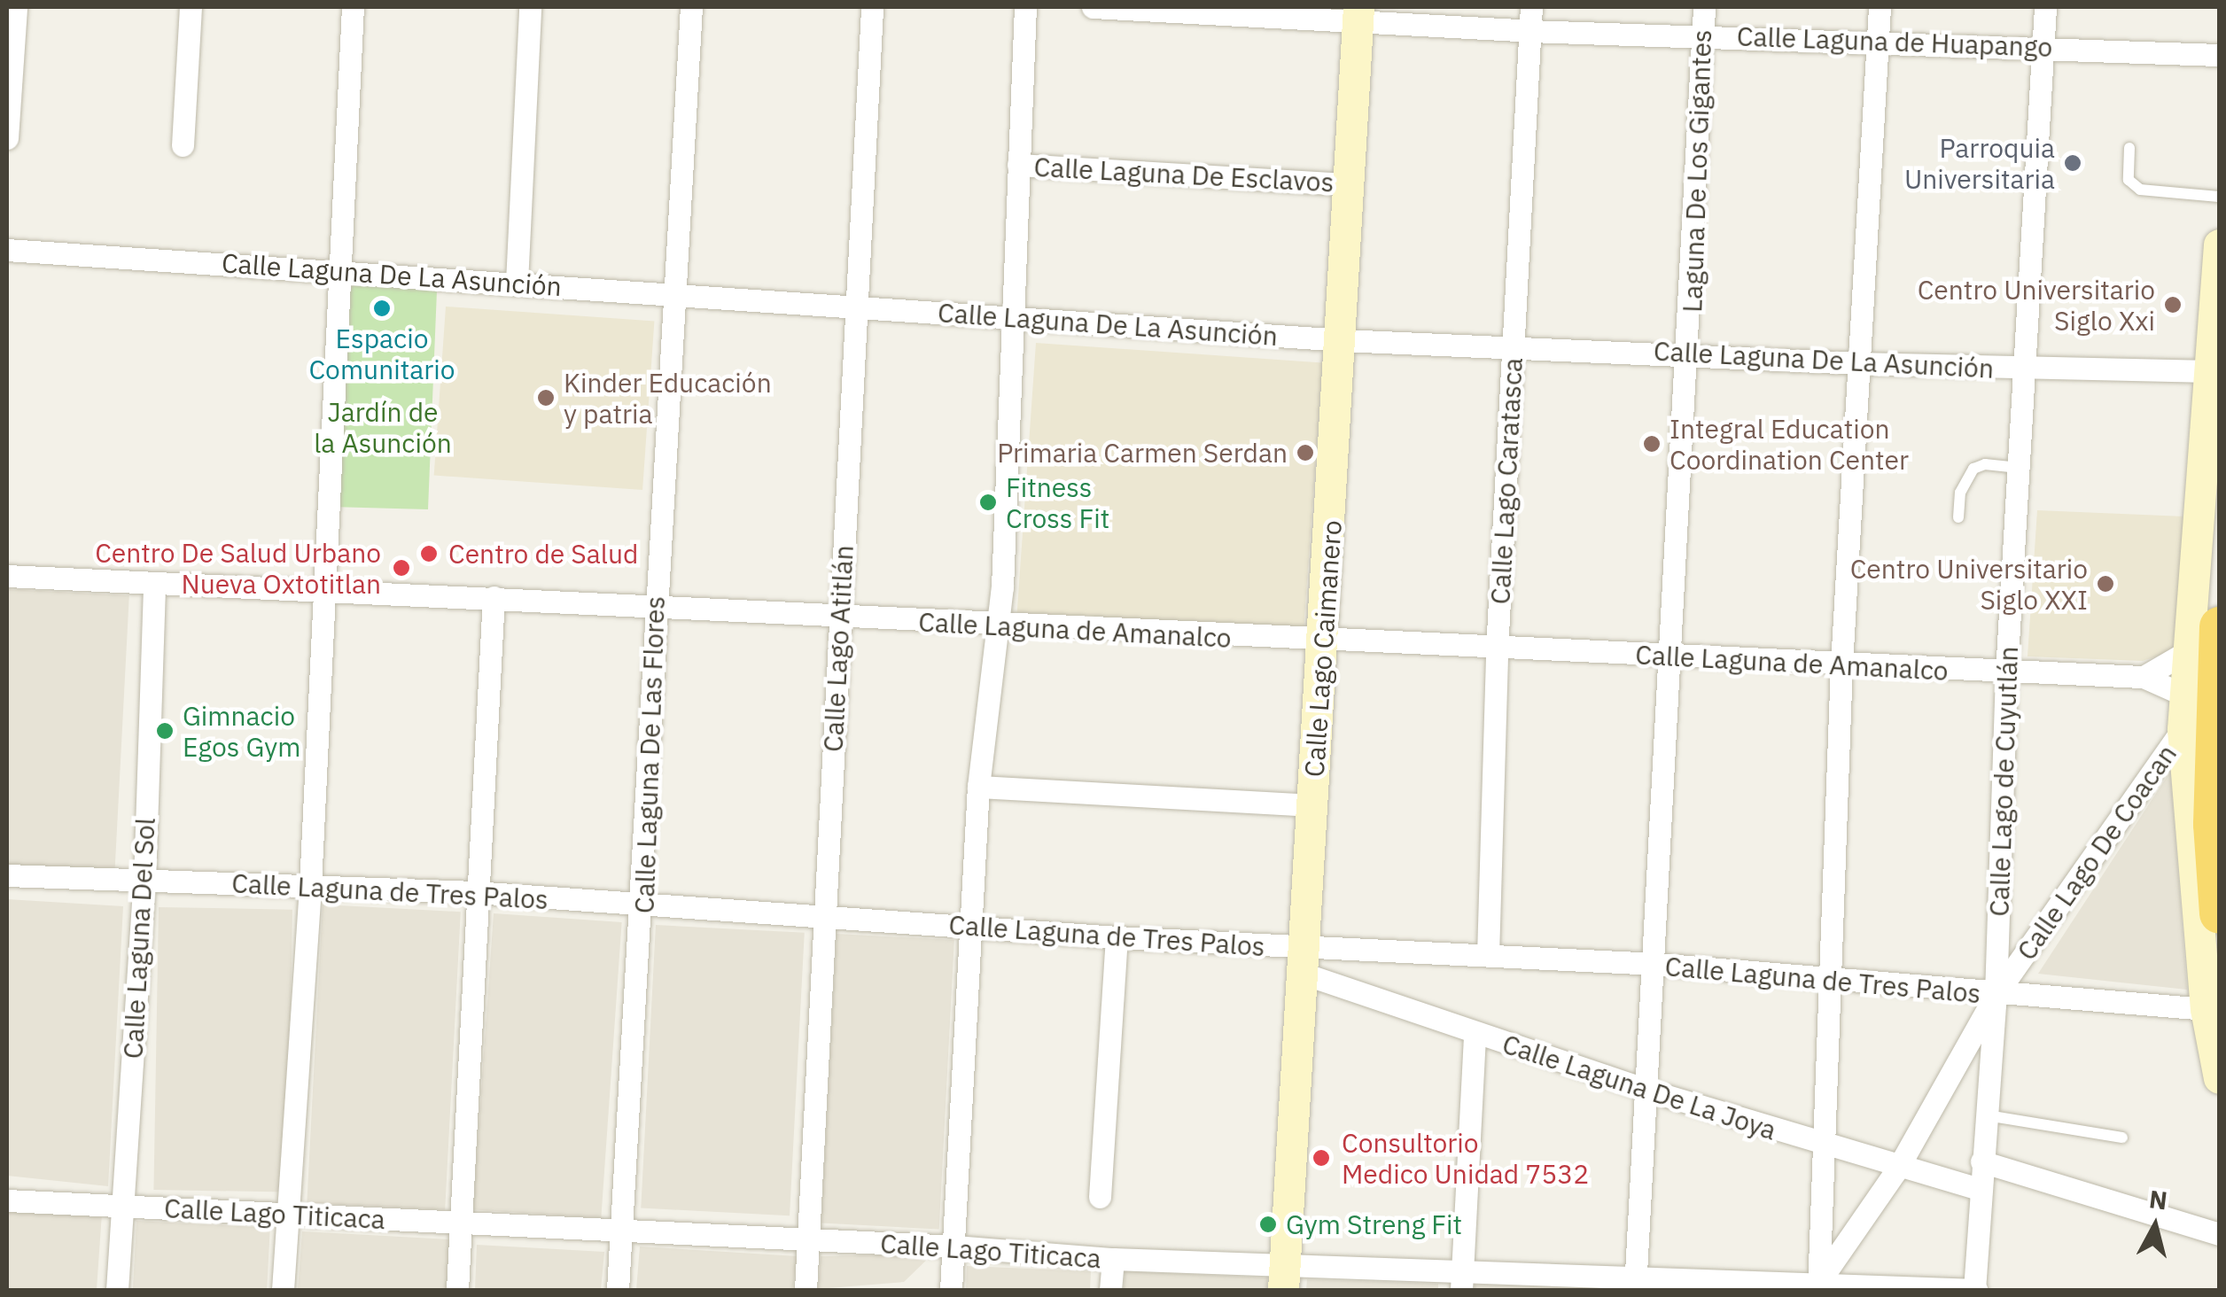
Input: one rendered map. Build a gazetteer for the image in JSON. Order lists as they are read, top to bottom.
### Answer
{
  "streets": {
    "street": [
      "Calle Laguna de Huapango",
      "Laguna De Los Gigantes",
      "Calle Laguna De Esclavos",
      "Calle Laguna De La Asunción",
      "Calle Lago Caratasca",
      "Calle Laguna de Amanalco",
      "Calle Lago Atitlán",
      "Calle Lago Caimanero",
      "Calle Laguna De Las Flores",
      "Calle Lago de Cuyutlán",
      "Calle Lago De Coacan",
      "Calle Laguna de Tres Palos",
      "Calle Laguna Del Sol",
      "Calle Laguna De La Joya",
      "Calle Lago Titicaca"
    ]
  },
  "crossings": [
    ["Calle Laguna de Huapango", "Laguna De Los Gigantes"],
    ["Calle Laguna de Huapango", "Calle Lago Caratasca"],
    ["Calle Laguna de Huapango", "Calle Lago Caimanero"],
    ["Calle Laguna de Huapango", "Calle Lago de Cuyutlán"],
    ["Laguna De Los Gigantes", "Calle Laguna De La Asunción"],
    ["Laguna De Los Gigantes", "Calle Laguna de Amanalco"],
    ["Laguna De Los Gigantes", "Calle Laguna de Tres Palos"],
    ["Laguna De Los Gigantes", "Calle Laguna De La Joya"],
    ["Laguna De Los Gigantes", "Calle Lago Titicaca"],
    ["Calle Laguna De Esclavos", "Calle Lago Caimanero"],
    ["Calle Laguna De La Asunción", "Calle Lago Caratasca"],
    ["Calle Laguna De La Asunción", "Calle Lago Atitlán"],
    ["Calle Laguna De La Asunción", "Calle Lago Caimanero"],
    ["Calle Laguna De La Asunción", "Calle Laguna De Las Flores"],
    ["Calle Laguna De La Asunción", "Calle Lago de Cuyutlán"],
    ["Calle Lago Caratasca", "Calle Laguna de Amanalco"],
    ["Calle Lago Caratasca", "Calle Laguna de Tres Palos"],
    ["Calle Laguna de Amanalco", "Calle Lago Atitlán"],
    ["Calle Laguna de Amanalco", "Calle Lago Caimanero"],
    ["Calle Laguna de Amanalco", "Calle Laguna De Las Flores"],
    ["Calle Laguna de Amanalco", "Calle Lago de Cuyutlán"],
    ["Calle Laguna de Amanalco", "Calle Laguna Del Sol"],
    ["Calle Lago Atitlán", "Calle Laguna de Tres Palos"],
    ["Calle Lago Atitlán", "Calle Lago Titicaca"],
    ["Calle Lago Caimanero", "Calle Laguna de Tres Palos"],
    ["Calle Lago Caimanero", "Calle Laguna De La Joya"],
    ["Calle Lago Caimanero", "Calle Lago Titicaca"],
    ["Calle Laguna De Las Flores", "Calle Laguna de Tres Palos"],
    ["Calle Laguna De Las Flores", "Calle Lago Titicaca"],
    ["Calle Lago de Cuyutlán", "Calle Lago De Coacan"],
    ["Calle Lago de Cuyutlán", "Calle Laguna de Tres Palos"],
    ["Calle Lago de Cuyutlán", "Calle Laguna De La Joya"],
    ["Calle Lago de Cuyutlán", "Calle Lago Titicaca"],
    ["Calle Lago De Coacan", "Calle Laguna de Tres Palos"],
    ["Calle Lago De Coacan", "Calle Laguna De La Joya"],
    ["Calle Lago De Coacan", "Calle Lago Titicaca"],
    ["Calle Laguna de Tres Palos", "Calle Laguna Del Sol"],
    ["Calle Laguna de Tres Palos", "Calle Laguna De La Joya"],
    ["Calle Laguna Del Sol", "Calle Lago Titicaca"]
  ],
  "parks": ["Jardín de la Asunción"],
  "places": [
    "Parroquia Universitaria",
    "Centro Universitario Siglo Xxi",
    "Espacio Comunitario",
    "Kinder Educación y patria",
    "Integral Education Coordination Center",
    "Primaria Carmen Serdan",
    "Fitness Cross Fit",
    "Centro de Salud",
    "Centro De Salud Urbano Nueva Oxtotitlan",
    "Centro Universitario Siglo XXI",
    "Gimnacio Egos Gym",
    "Consultorio Medico Unidad 7532",
    "Gym Streng Fit"
  ],
  "north": "top"
}
